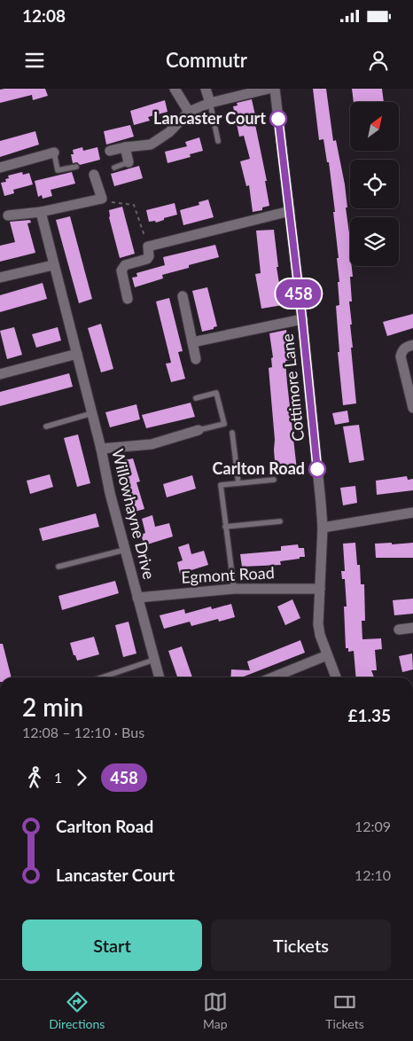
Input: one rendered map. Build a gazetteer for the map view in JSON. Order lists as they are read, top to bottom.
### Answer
{
  "streets": {
    "street": ["Cottimore Lane", "Willowhayne Drive", "Egmont Road"]
  },
  "crossings": [
    ["Cottimore Lane", "Egmont Road"],
    ["Willowhayne Drive", "Egmont Road"]
  ],
  "places": ["Lancaster Court", "Carlton Road"],
  "lines": ["bus line 458"],
  "north": "top right",
  "page": {
    "status": "12:08",
    "header": "Commutr",
    "on_map": "458",
    "heading": ["2 min", "12:08 – 12:10 · Bus", "£1.35"],
    "legs": ["1", "458"],
    "list": [
      {
        "name": "Carlton Road",
        "value": "12:09"
      },
      {
        "name": "Lancaster Court",
        "value": "12:10"
      }
    ],
    "buttons": ["Start", "Tickets"],
    "tabs": ["Directions", "Map", "Tickets"]
  }
}
